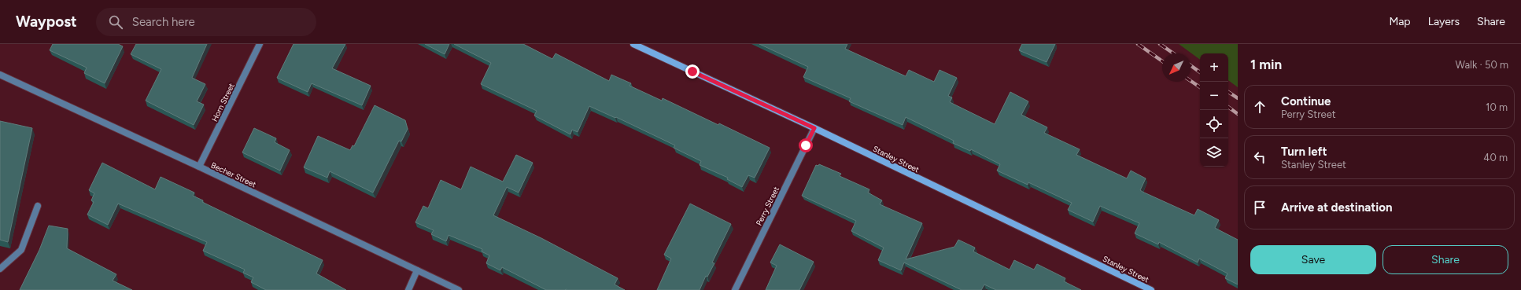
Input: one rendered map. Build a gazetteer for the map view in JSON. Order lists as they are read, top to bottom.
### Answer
{
  "streets": {
    "main road": ["Stanley Street"],
    "street": ["Horn Street", "Becher Street", "Perry Street"]
  },
  "crossings": [
    ["Horn Street", "Becher Street"],
    ["Stanley Street", "Perry Street"]
  ],
  "north": "bottom left",
  "page": {
    "header": "Waypost",
    "search": "Search here",
    "nav": ["Map", "Layers", "Share"],
    "heading": ["1 min", "Walk · 50 m"],
    "map_buttons": ["+", "−"],
    "list": [
      ["Continue", "Perry Street", "10 m"],
      ["Turn left", "Stanley Street", "40 m"],
      "Arrive at destination"
    ],
    "buttons": ["Save", "Share"]
  }
}
